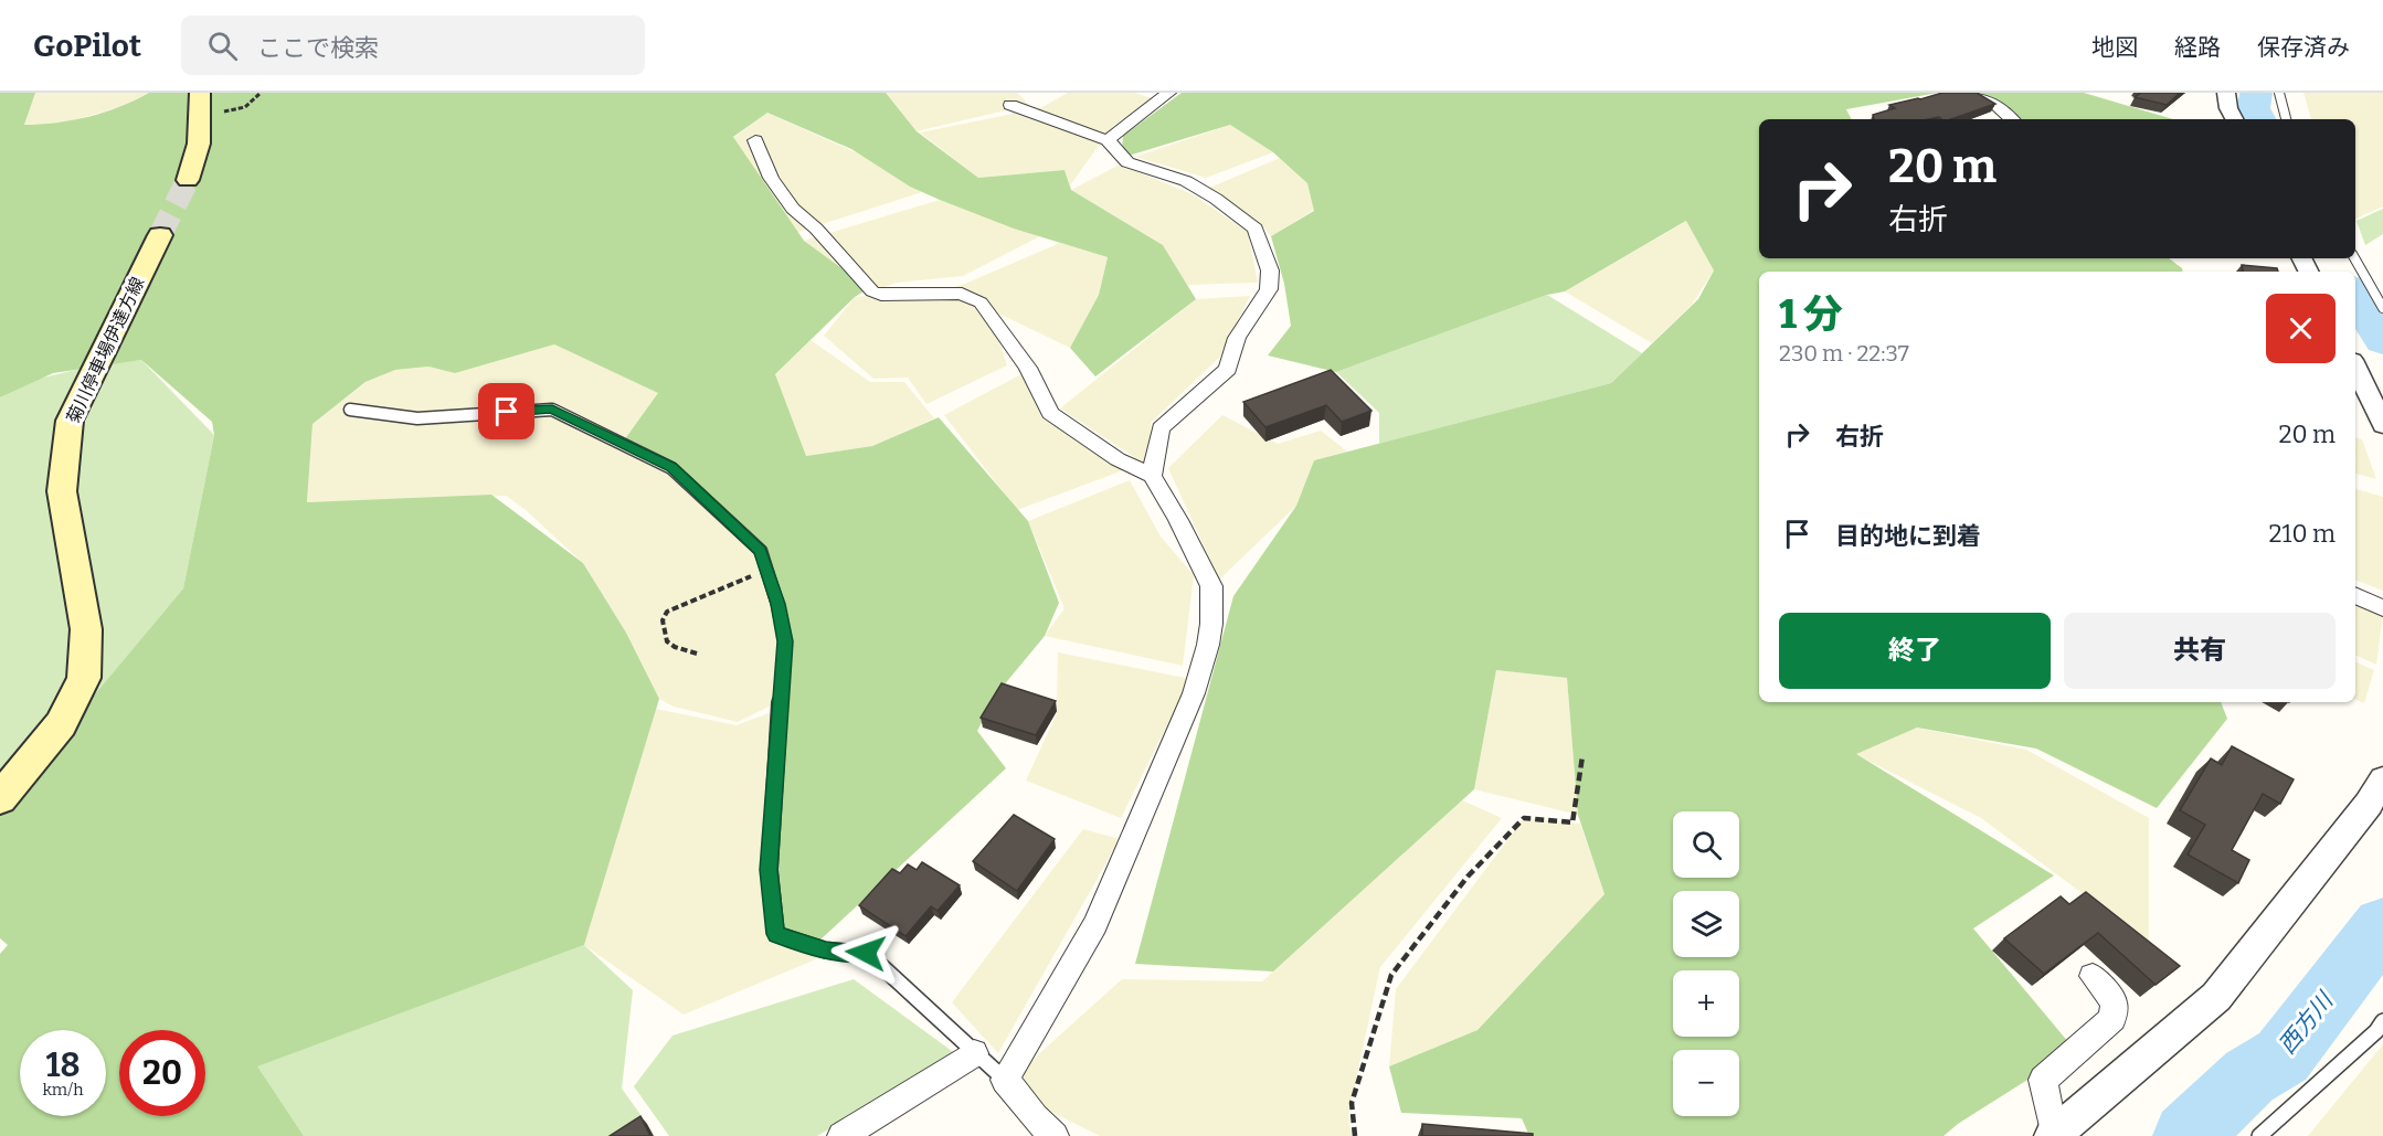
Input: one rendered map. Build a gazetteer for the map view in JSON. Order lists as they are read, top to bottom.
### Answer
{
  "streets": {
    "main road": ["菊川停車場伊達方線"]
  },
  "water": ["西方川"],
  "page": {
    "header": "GoPilot",
    "search": "ここで検索",
    "nav": ["地図", "経路", "保存済み"],
    "turn": ["20 m", "右折"],
    "heading": ["1 分", "230 m · 22:37"],
    "list": [
      {
        "name": "右折",
        "value": "20 m"
      },
      {
        "name": "目的地に到着",
        "value": "210 m"
      }
    ],
    "buttons": ["終了", "共有"],
    "map_buttons": ["+", "−"],
    "speed": "18 km/h",
    "limit": "20"
  }
}
